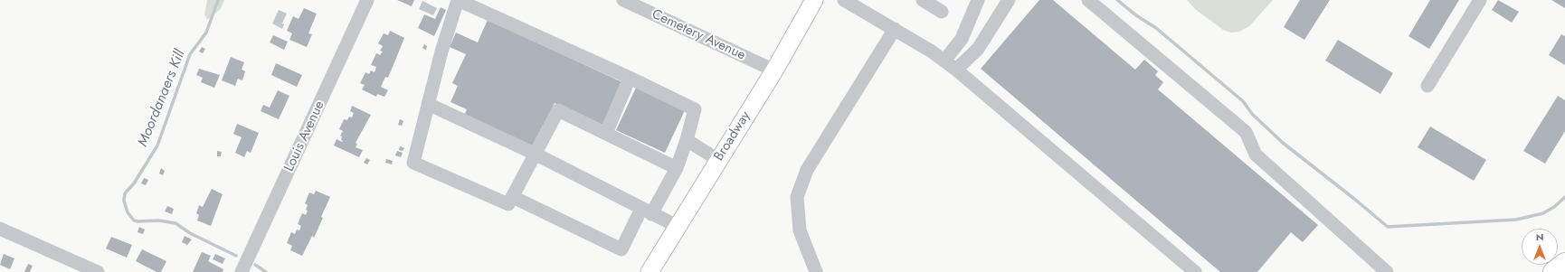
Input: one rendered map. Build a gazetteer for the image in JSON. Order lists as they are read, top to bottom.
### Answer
{
  "streets": {
    "main road": ["Broadway"],
    "street": ["Cemetery Avenue", "Louis Avenue"]
  },
  "crossings": [
    ["Cemetery Avenue", "Broadway"]
  ],
  "water": ["Moordanaers Kill"],
  "north": "top"
}
